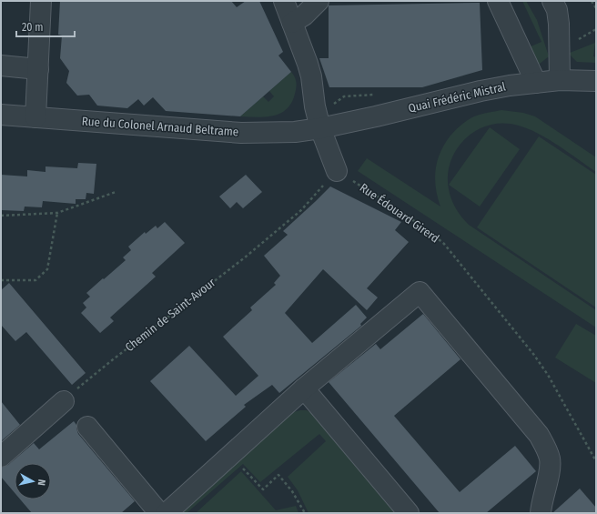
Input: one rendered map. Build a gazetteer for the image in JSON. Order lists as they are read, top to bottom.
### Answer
{
  "streets": {
    "street": ["Quai Frédéric Mistral", "Rue du Colonel Arnaud Beltrame"],
    "path": ["Rue Édouard Girerd", "Chemin de Saint-Avour"]
  },
  "crossings": [
    ["Quai Frédéric Mistral", "Rue du Colonel Arnaud Beltrame"],
    ["Rue Édouard Girerd", "Chemin de Saint-Avour"]
  ],
  "scale_bar": "20 m",
  "north": "right"
}
